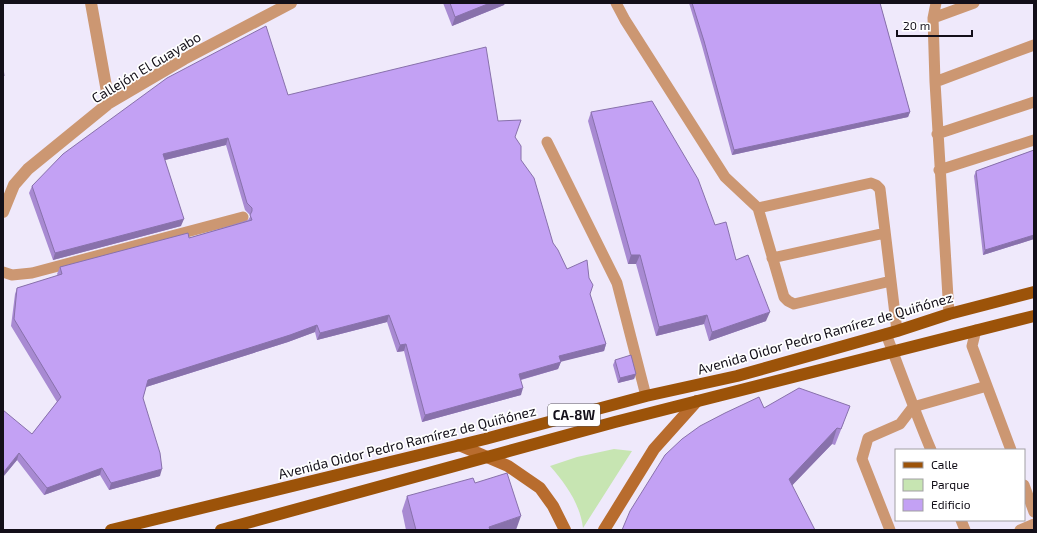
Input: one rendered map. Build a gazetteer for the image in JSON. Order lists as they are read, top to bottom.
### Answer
{
  "streets": {
    "main road": ["Avenida Oidor Pedro Ramírez de Quiñónez", "CA-8W"],
    "street": ["Callejón El Guayabo"]
  },
  "legend": ["Calle", "Parque", "Edificio"],
  "scale_bar": "20 m"
}
